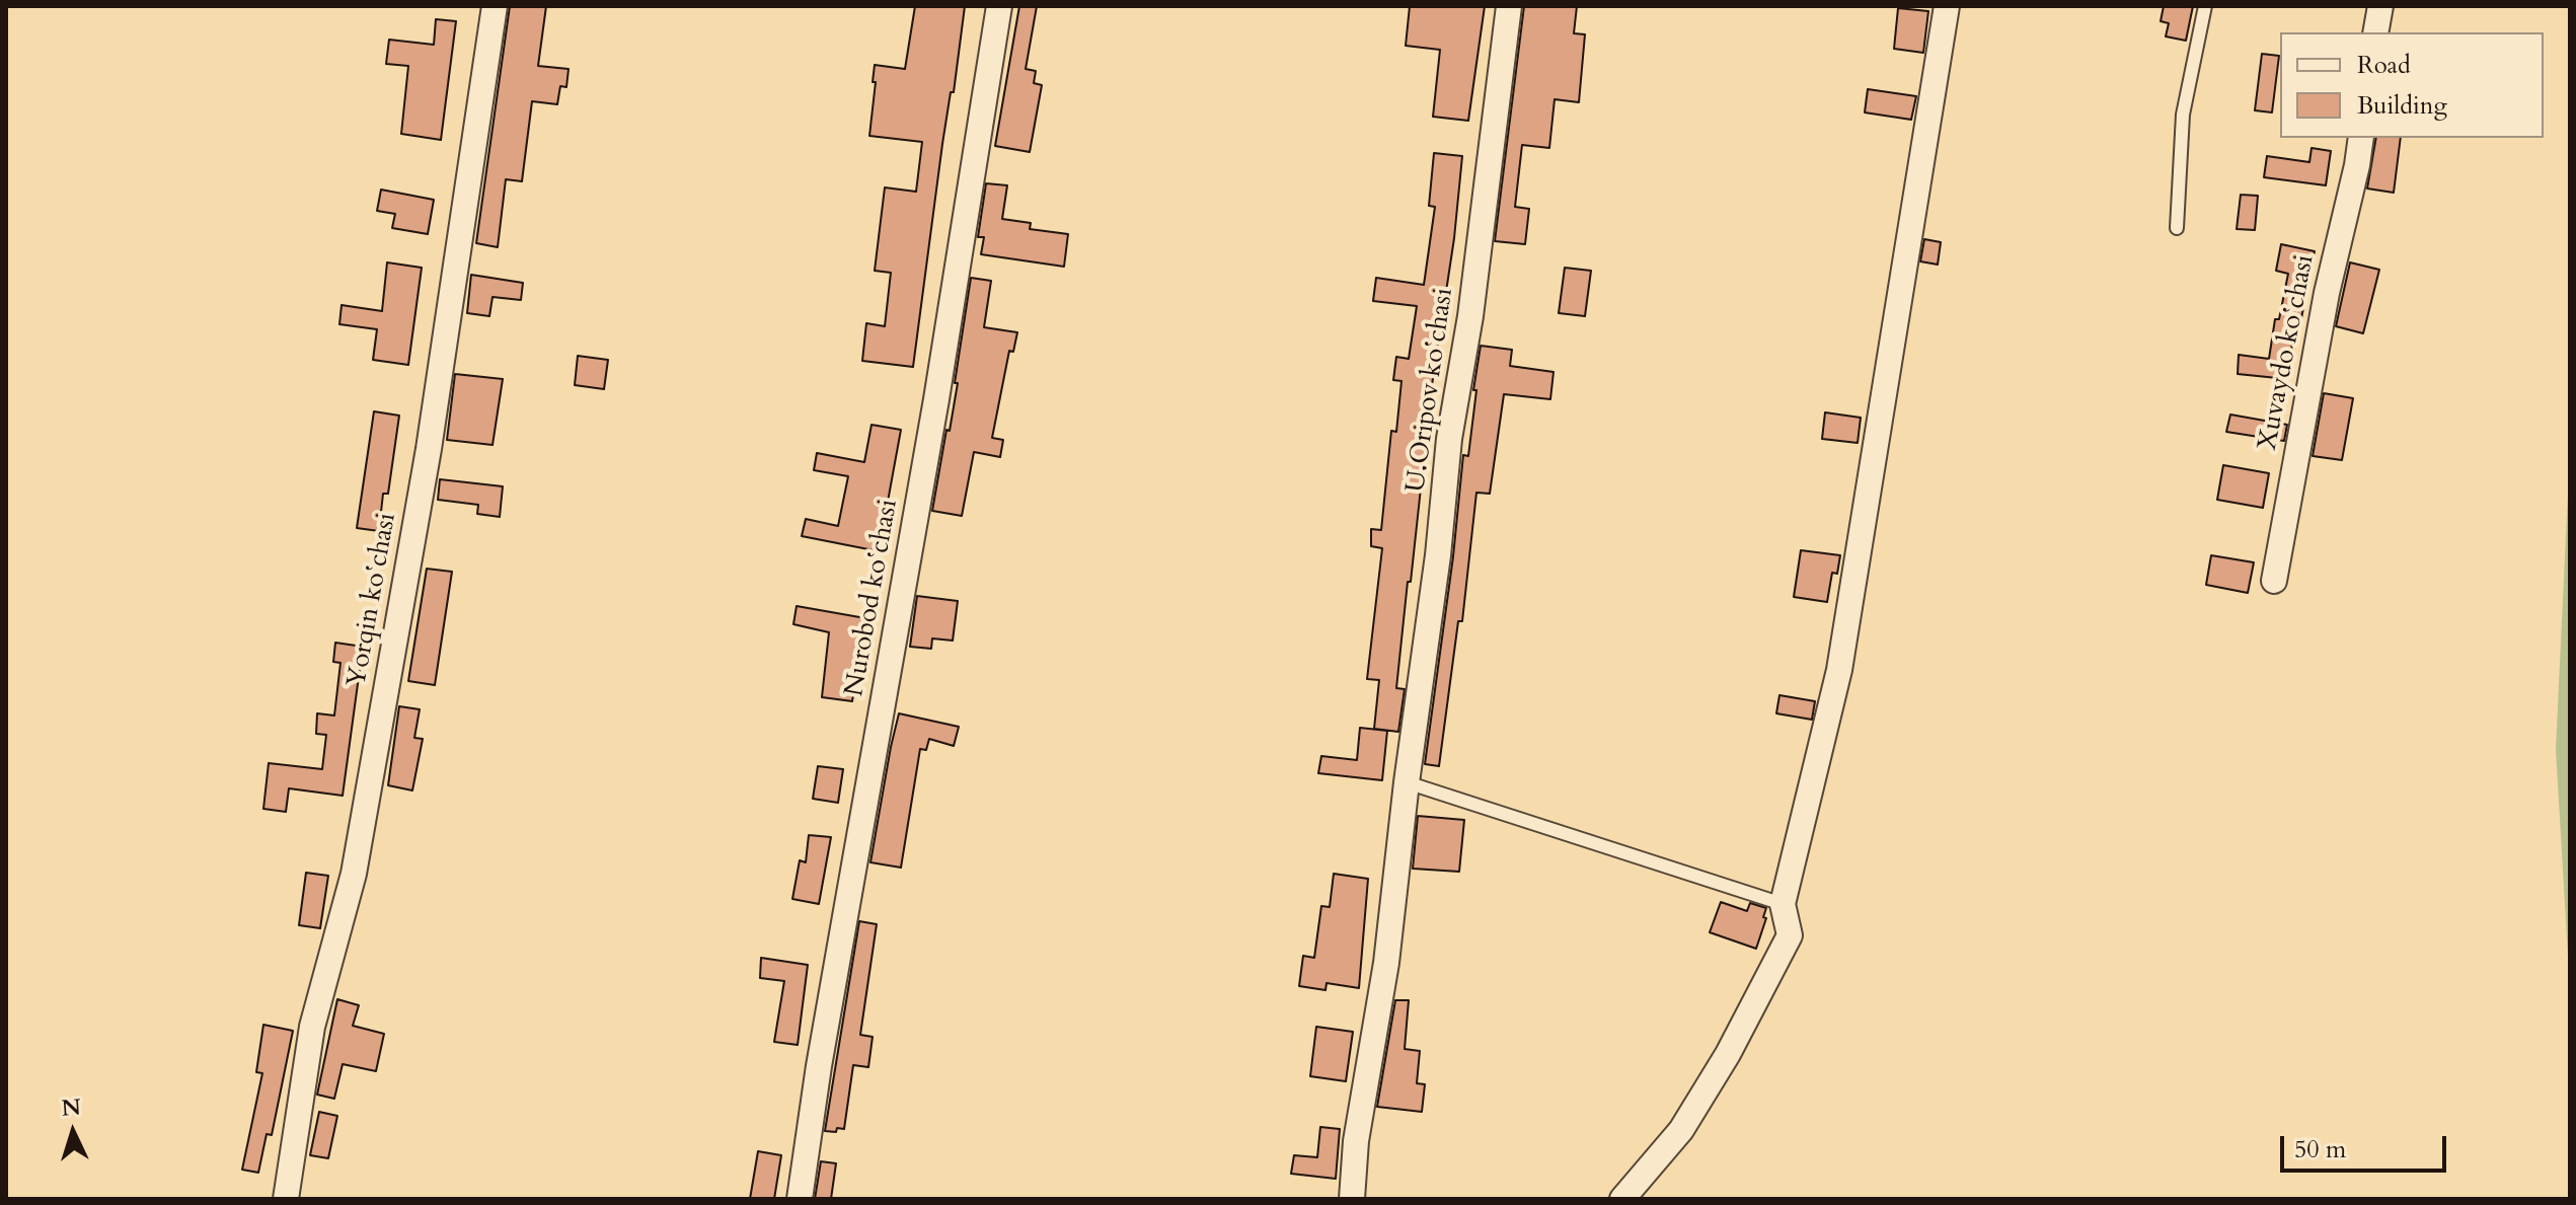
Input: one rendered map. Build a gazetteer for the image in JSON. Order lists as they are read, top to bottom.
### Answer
{
  "streets": {
    "street": [
      "Xuvaydo koʻchasi",
      "U.Oripov koʻchasi",
      "Nurobod koʻchasi",
      "Yorqin koʻchasi"
    ]
  },
  "legend": ["Road", "Building"],
  "scale_bar": "50 m",
  "north": "top"
}
